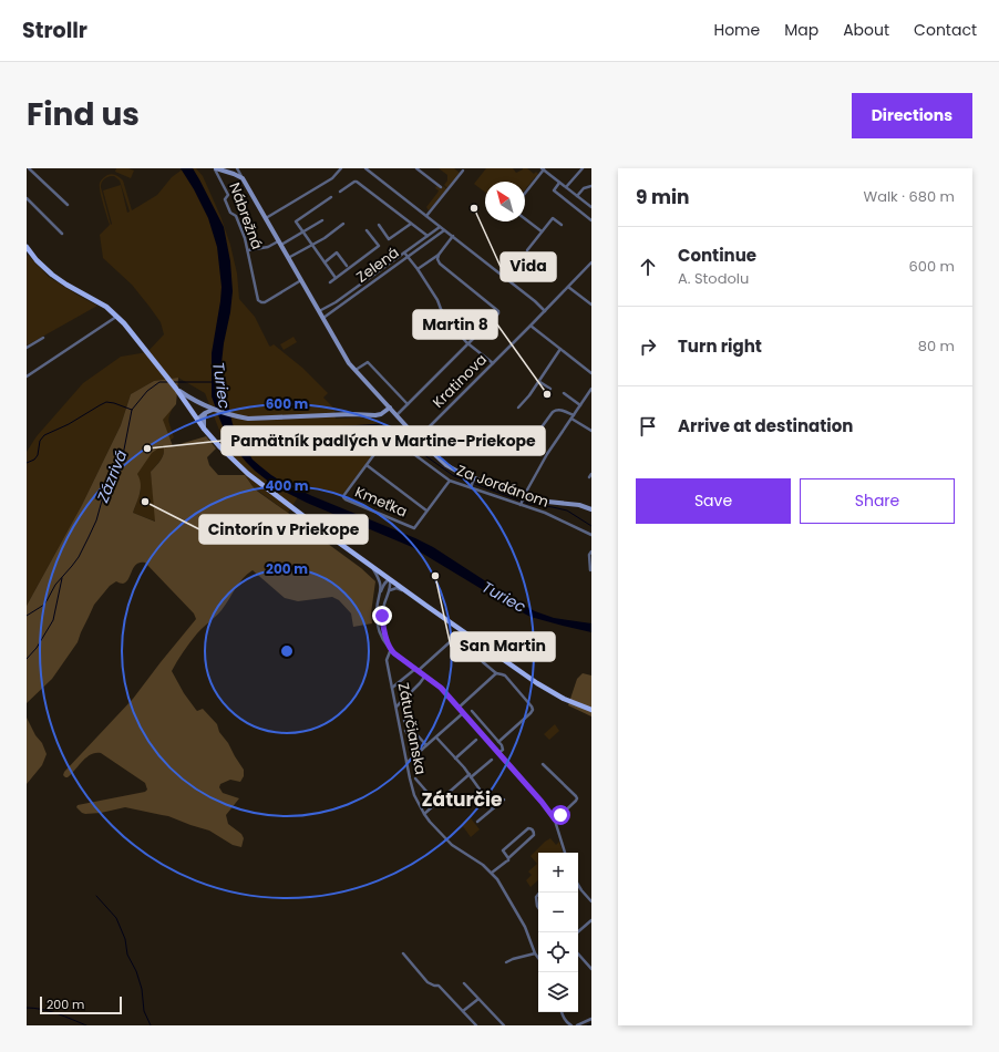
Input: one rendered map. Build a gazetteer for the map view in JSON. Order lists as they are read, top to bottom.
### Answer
{
  "streets": {
    "street": [
      "Nábrežná",
      "Zelená",
      "Kratinova",
      "Za Jordánom",
      "Kmeťka",
      "Záturčianska"
    ]
  },
  "crossings": [
    ["Za Jordánom", "Kmeťka"]
  ],
  "districts": ["Záturčie"],
  "water": ["Turiec", "Zázrivá"],
  "places": [
    "Vida",
    "Martin 8",
    "Pamätník padlých v Martine-Priekope",
    "Cintorín v Priekope",
    "San Martin"
  ],
  "scale_bar": "200 m",
  "north": "top left",
  "page": {
    "header": "Strollr",
    "nav": [
      "Home",
      "Map",
      "About",
      "Contact"
    ],
    "title": "Find us",
    "buttons": [
      "Directions",
      ["Save", "Share"]
    ],
    "heading": ["9 min", "Walk · 680 m"],
    "list": [
      ["Continue", "A. Stodolu", "600 m"],
      ["Turn right", "80 m"],
      "Arrive at destination"
    ],
    "map_buttons": ["+", "−"],
    "scale": "200 m"
  },
  "rings": ["600 m", "400 m", "200 m"]
}
